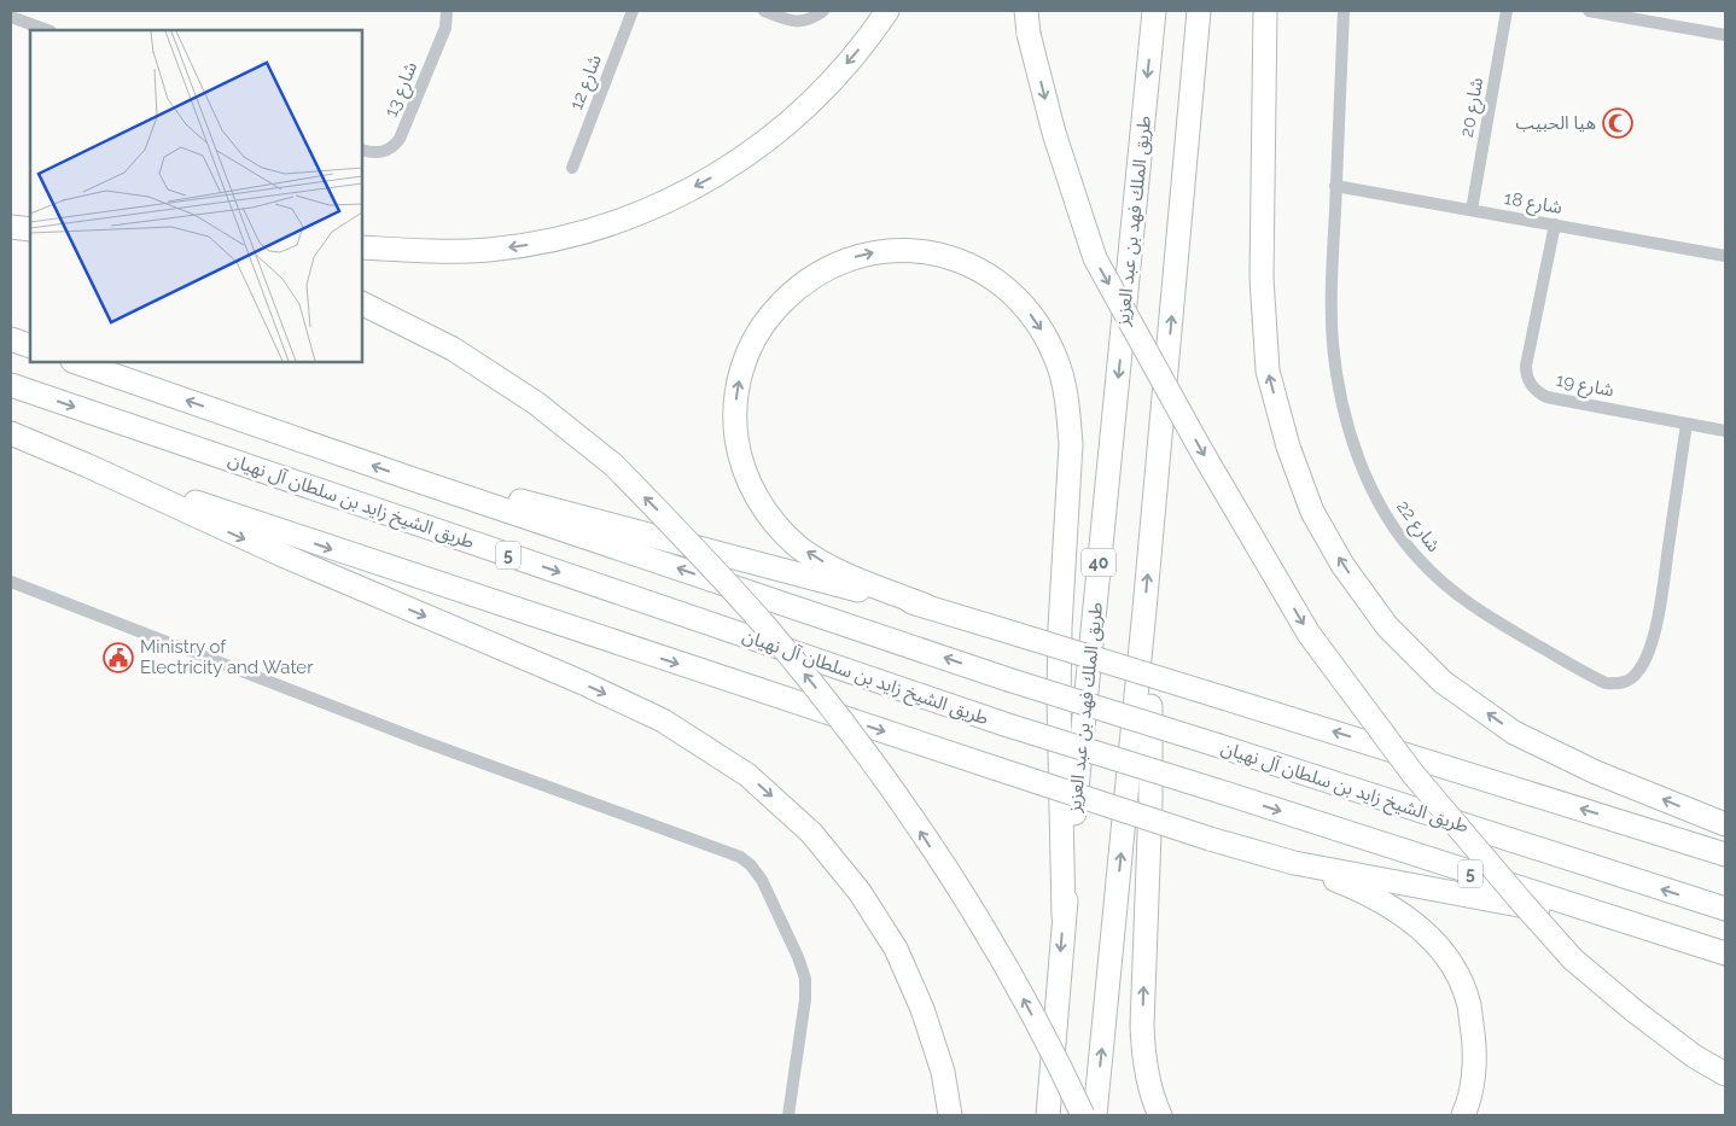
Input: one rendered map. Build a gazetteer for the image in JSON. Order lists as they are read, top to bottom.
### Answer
{
  "streets": {
    "highway": [
      "طريق الملك فهد بن عبد العزيز",
      "طريق الشيخ زايد بن سلطان آل نهيان",
      "5",
      "40"
    ],
    "street": [
      "شارع 12",
      "شارع 13",
      "شارع 20",
      "شارع 18",
      "شارع 19",
      "شارع 22"
    ]
  },
  "crossings": [
    ["شارع 20", "شارع 18"],
    ["شارع 18", "شارع 19"],
    ["شارع 18", "شارع 22"],
    ["شارع 19", "شارع 22"]
  ],
  "places": {
    "mosque": ["هيا الحبيب"],
    "public building": ["Ministry of Electricity and Water"]
  }
}
